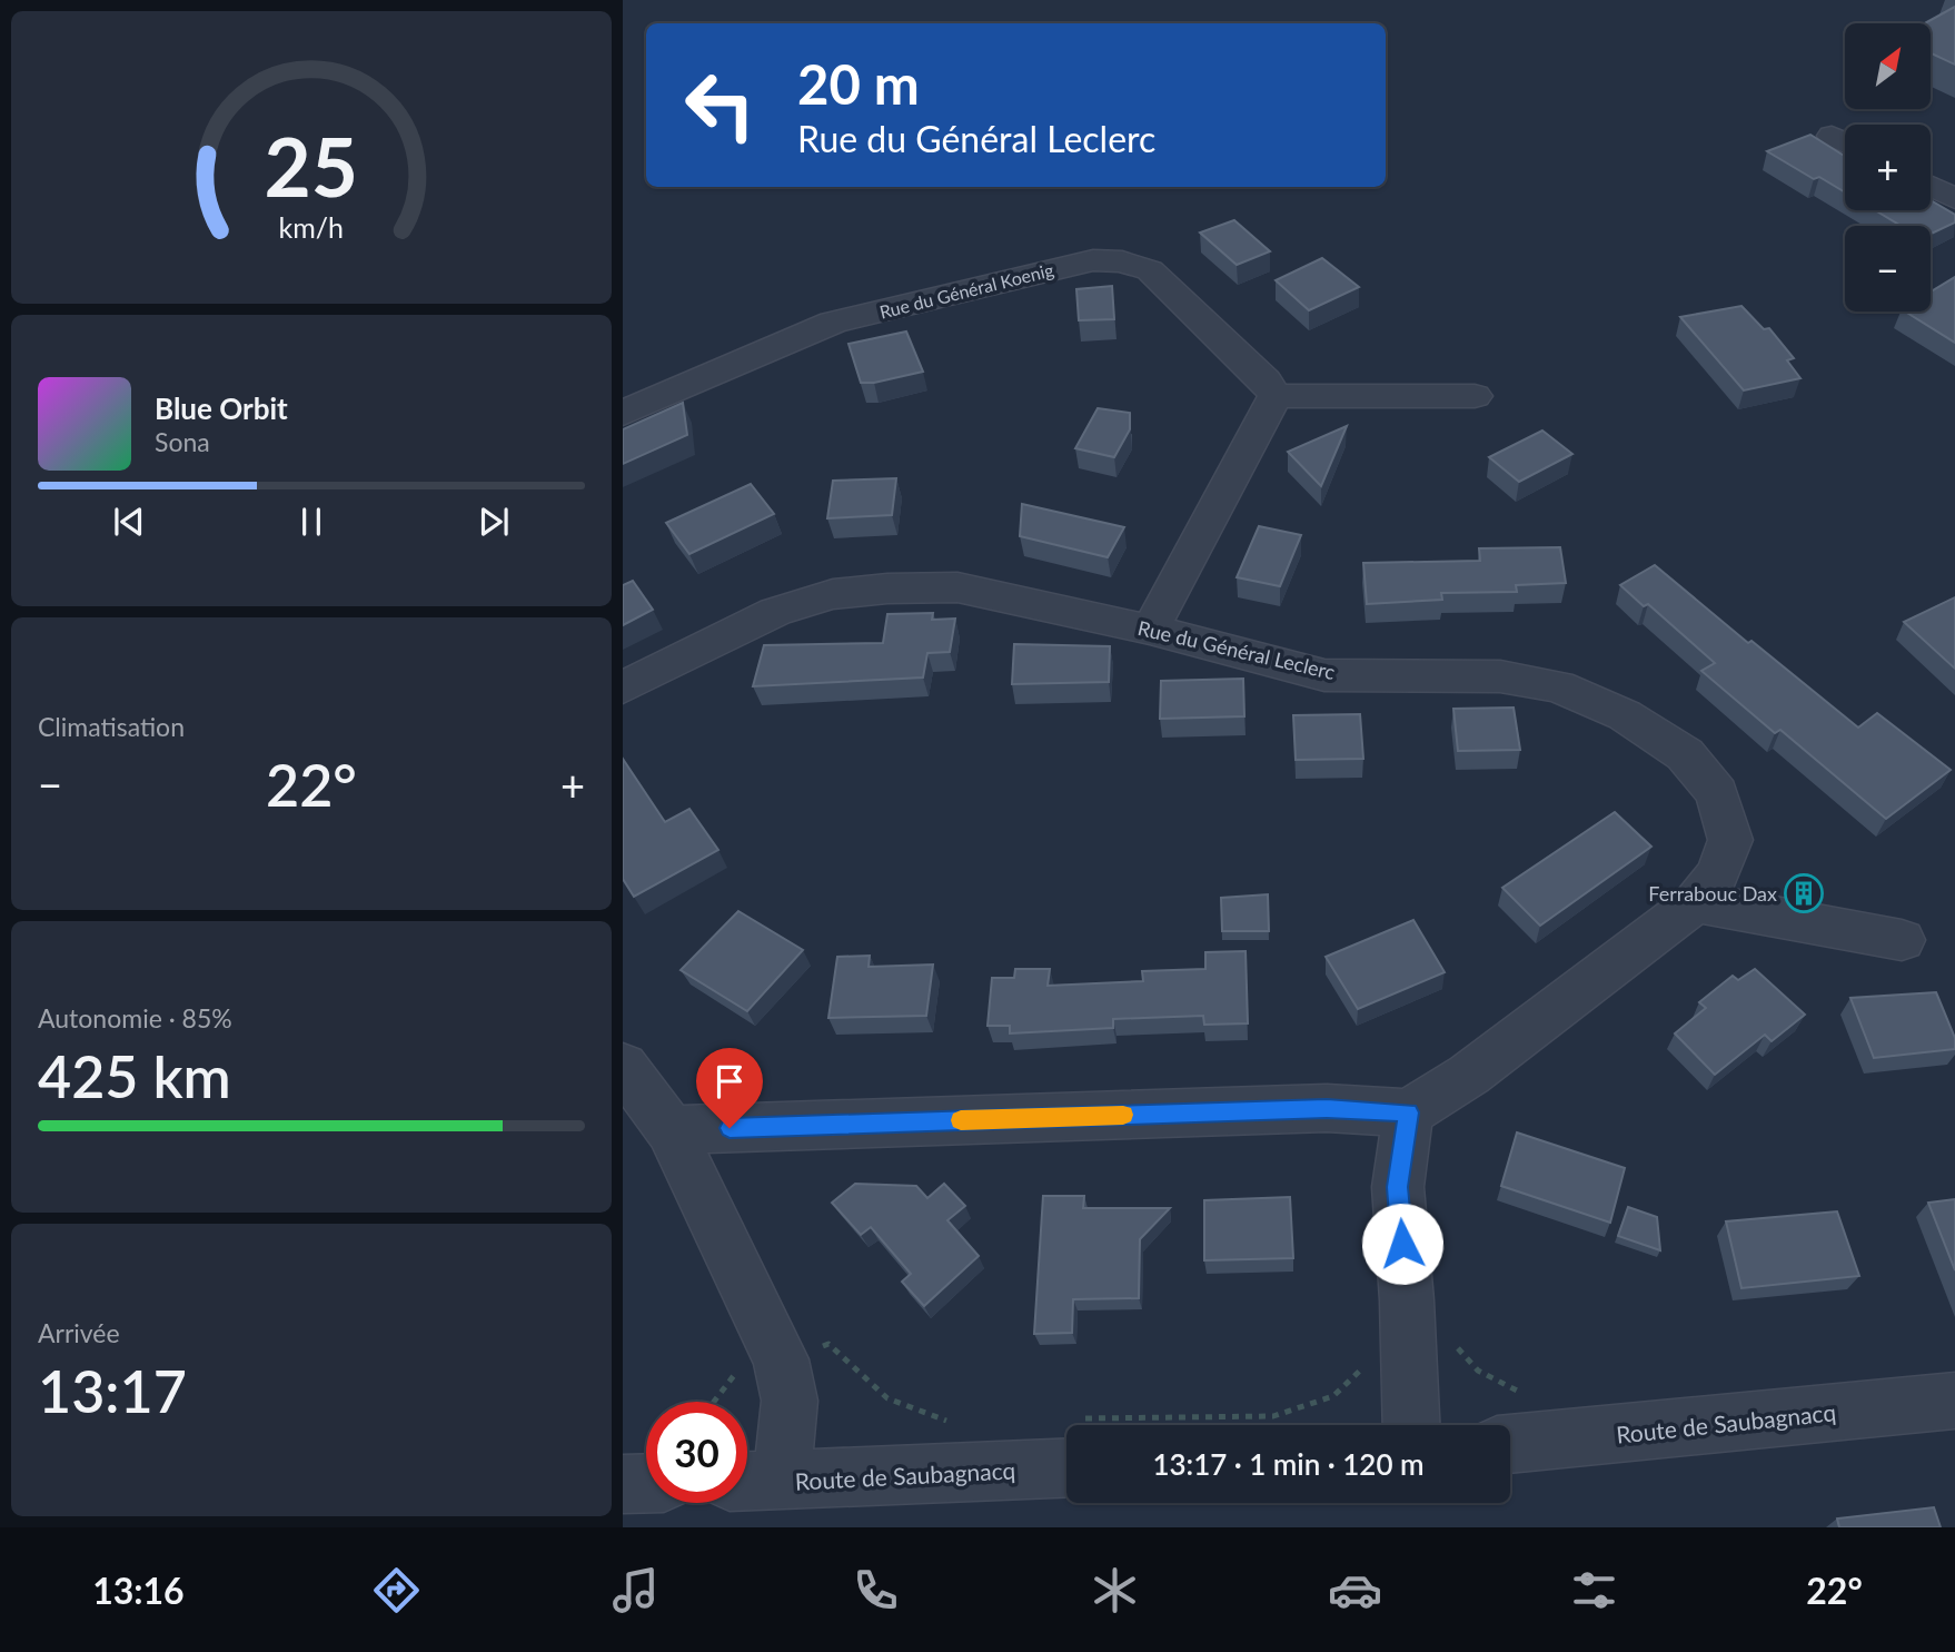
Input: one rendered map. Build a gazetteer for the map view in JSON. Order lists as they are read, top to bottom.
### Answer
{
  "streets": {
    "street": ["Rue du Général Koenig", "Rue du Général Leclerc", "Route de Saubagnacq"]
  },
  "places": {
    "building": ["Ferrabouc Dax"]
  },
  "north": "top right",
  "page": {
    "map_buttons": ["+", "−"],
    "turn": ["20 m", "Rue du Général Leclerc"],
    "song": ["Blue Orbit", "Sona"],
    "tile": [
      "Climatisation",
      ["Autonomie · 85%", "425 km"],
      ["Arrivée", "13:17"]
    ],
    "heat": ["−", "22°", "+"],
    "limit": "30",
    "trip": "13:17 · 1 min · 120 m",
    "tabs": ["13:16", "22°"],
    "gauge": ["25", "km/h"]
  }
}
